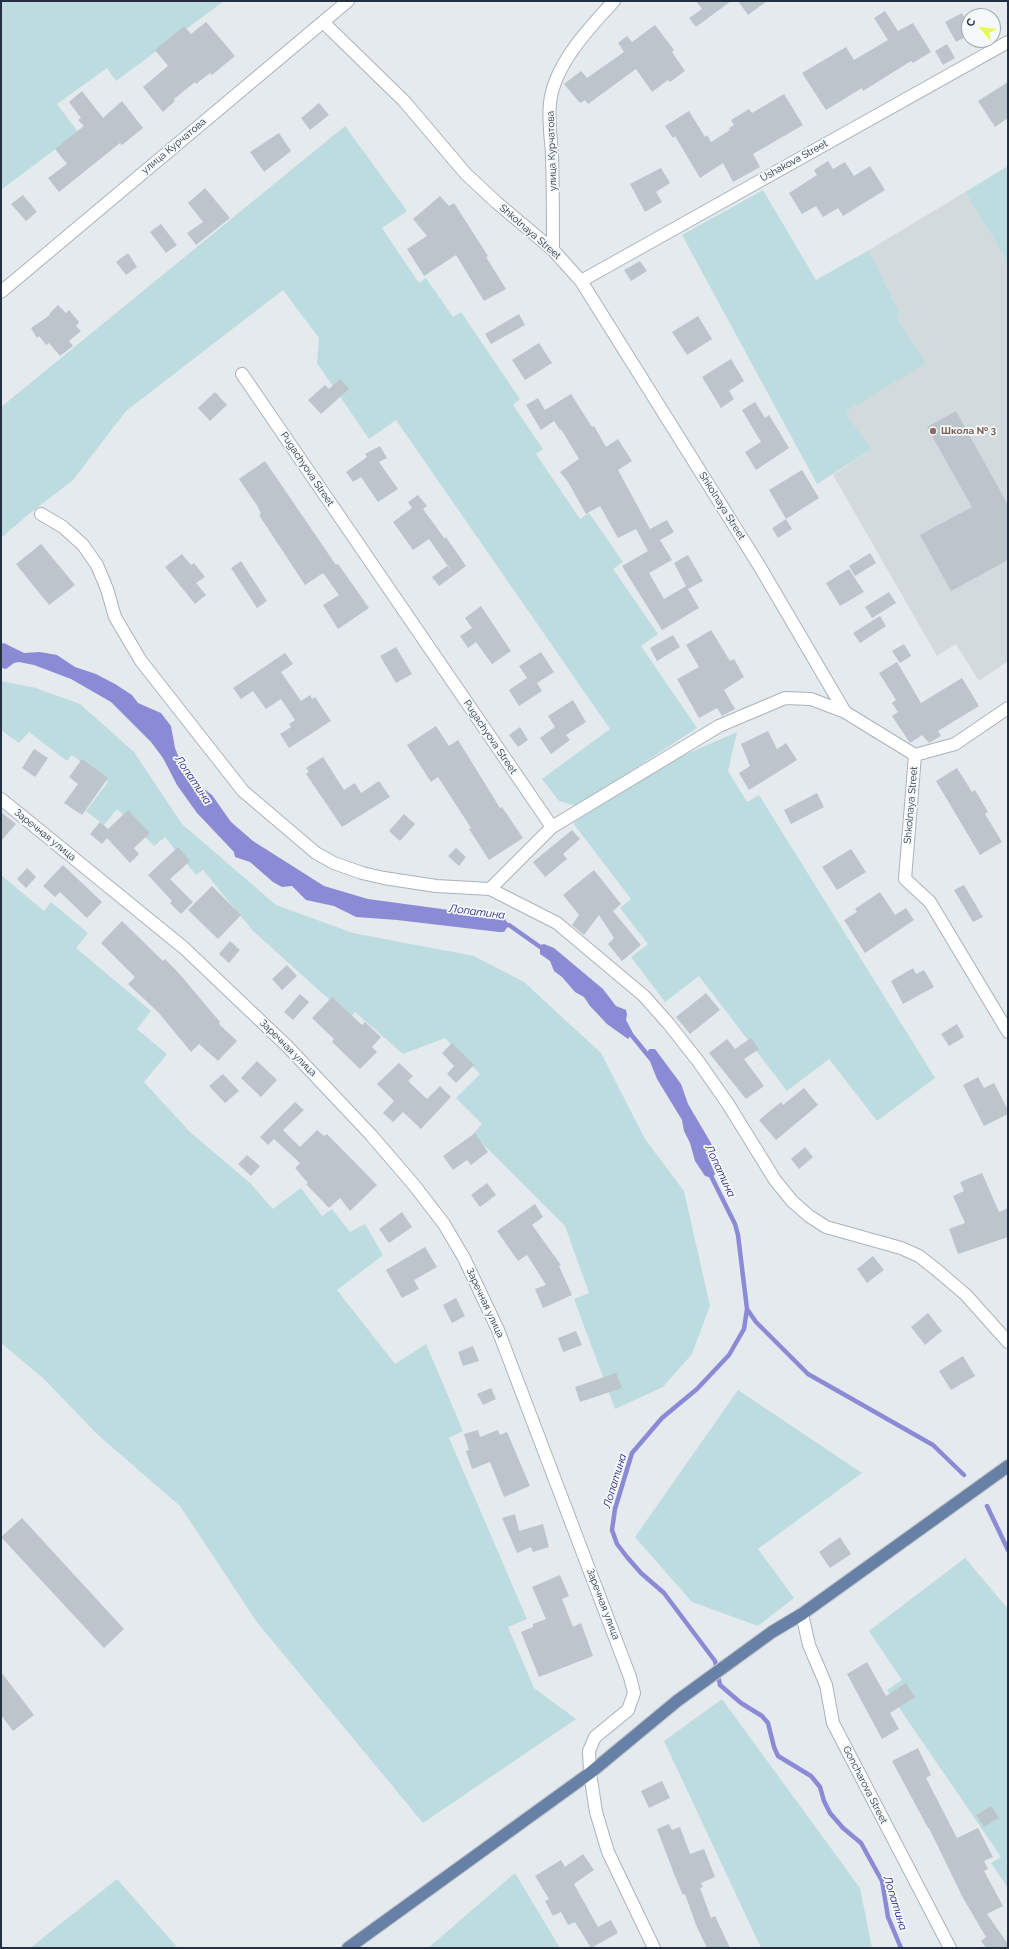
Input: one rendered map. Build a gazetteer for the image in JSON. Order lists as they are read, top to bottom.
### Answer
{
  "streets": {
    "street": [
      "улица Курчатова",
      "Ushakova Street",
      "Shkolnaya Street",
      "Pugachyova Street",
      "Заречная улица",
      "Goncharova Street"
    ]
  },
  "crossings": [
    ["улица Курчатова", "Shkolnaya Street"],
    ["Ushakova Street", "Shkolnaya Street"]
  ],
  "water": ["Лопатина"],
  "places": ["Школа № 3"],
  "north": "top left"
}
